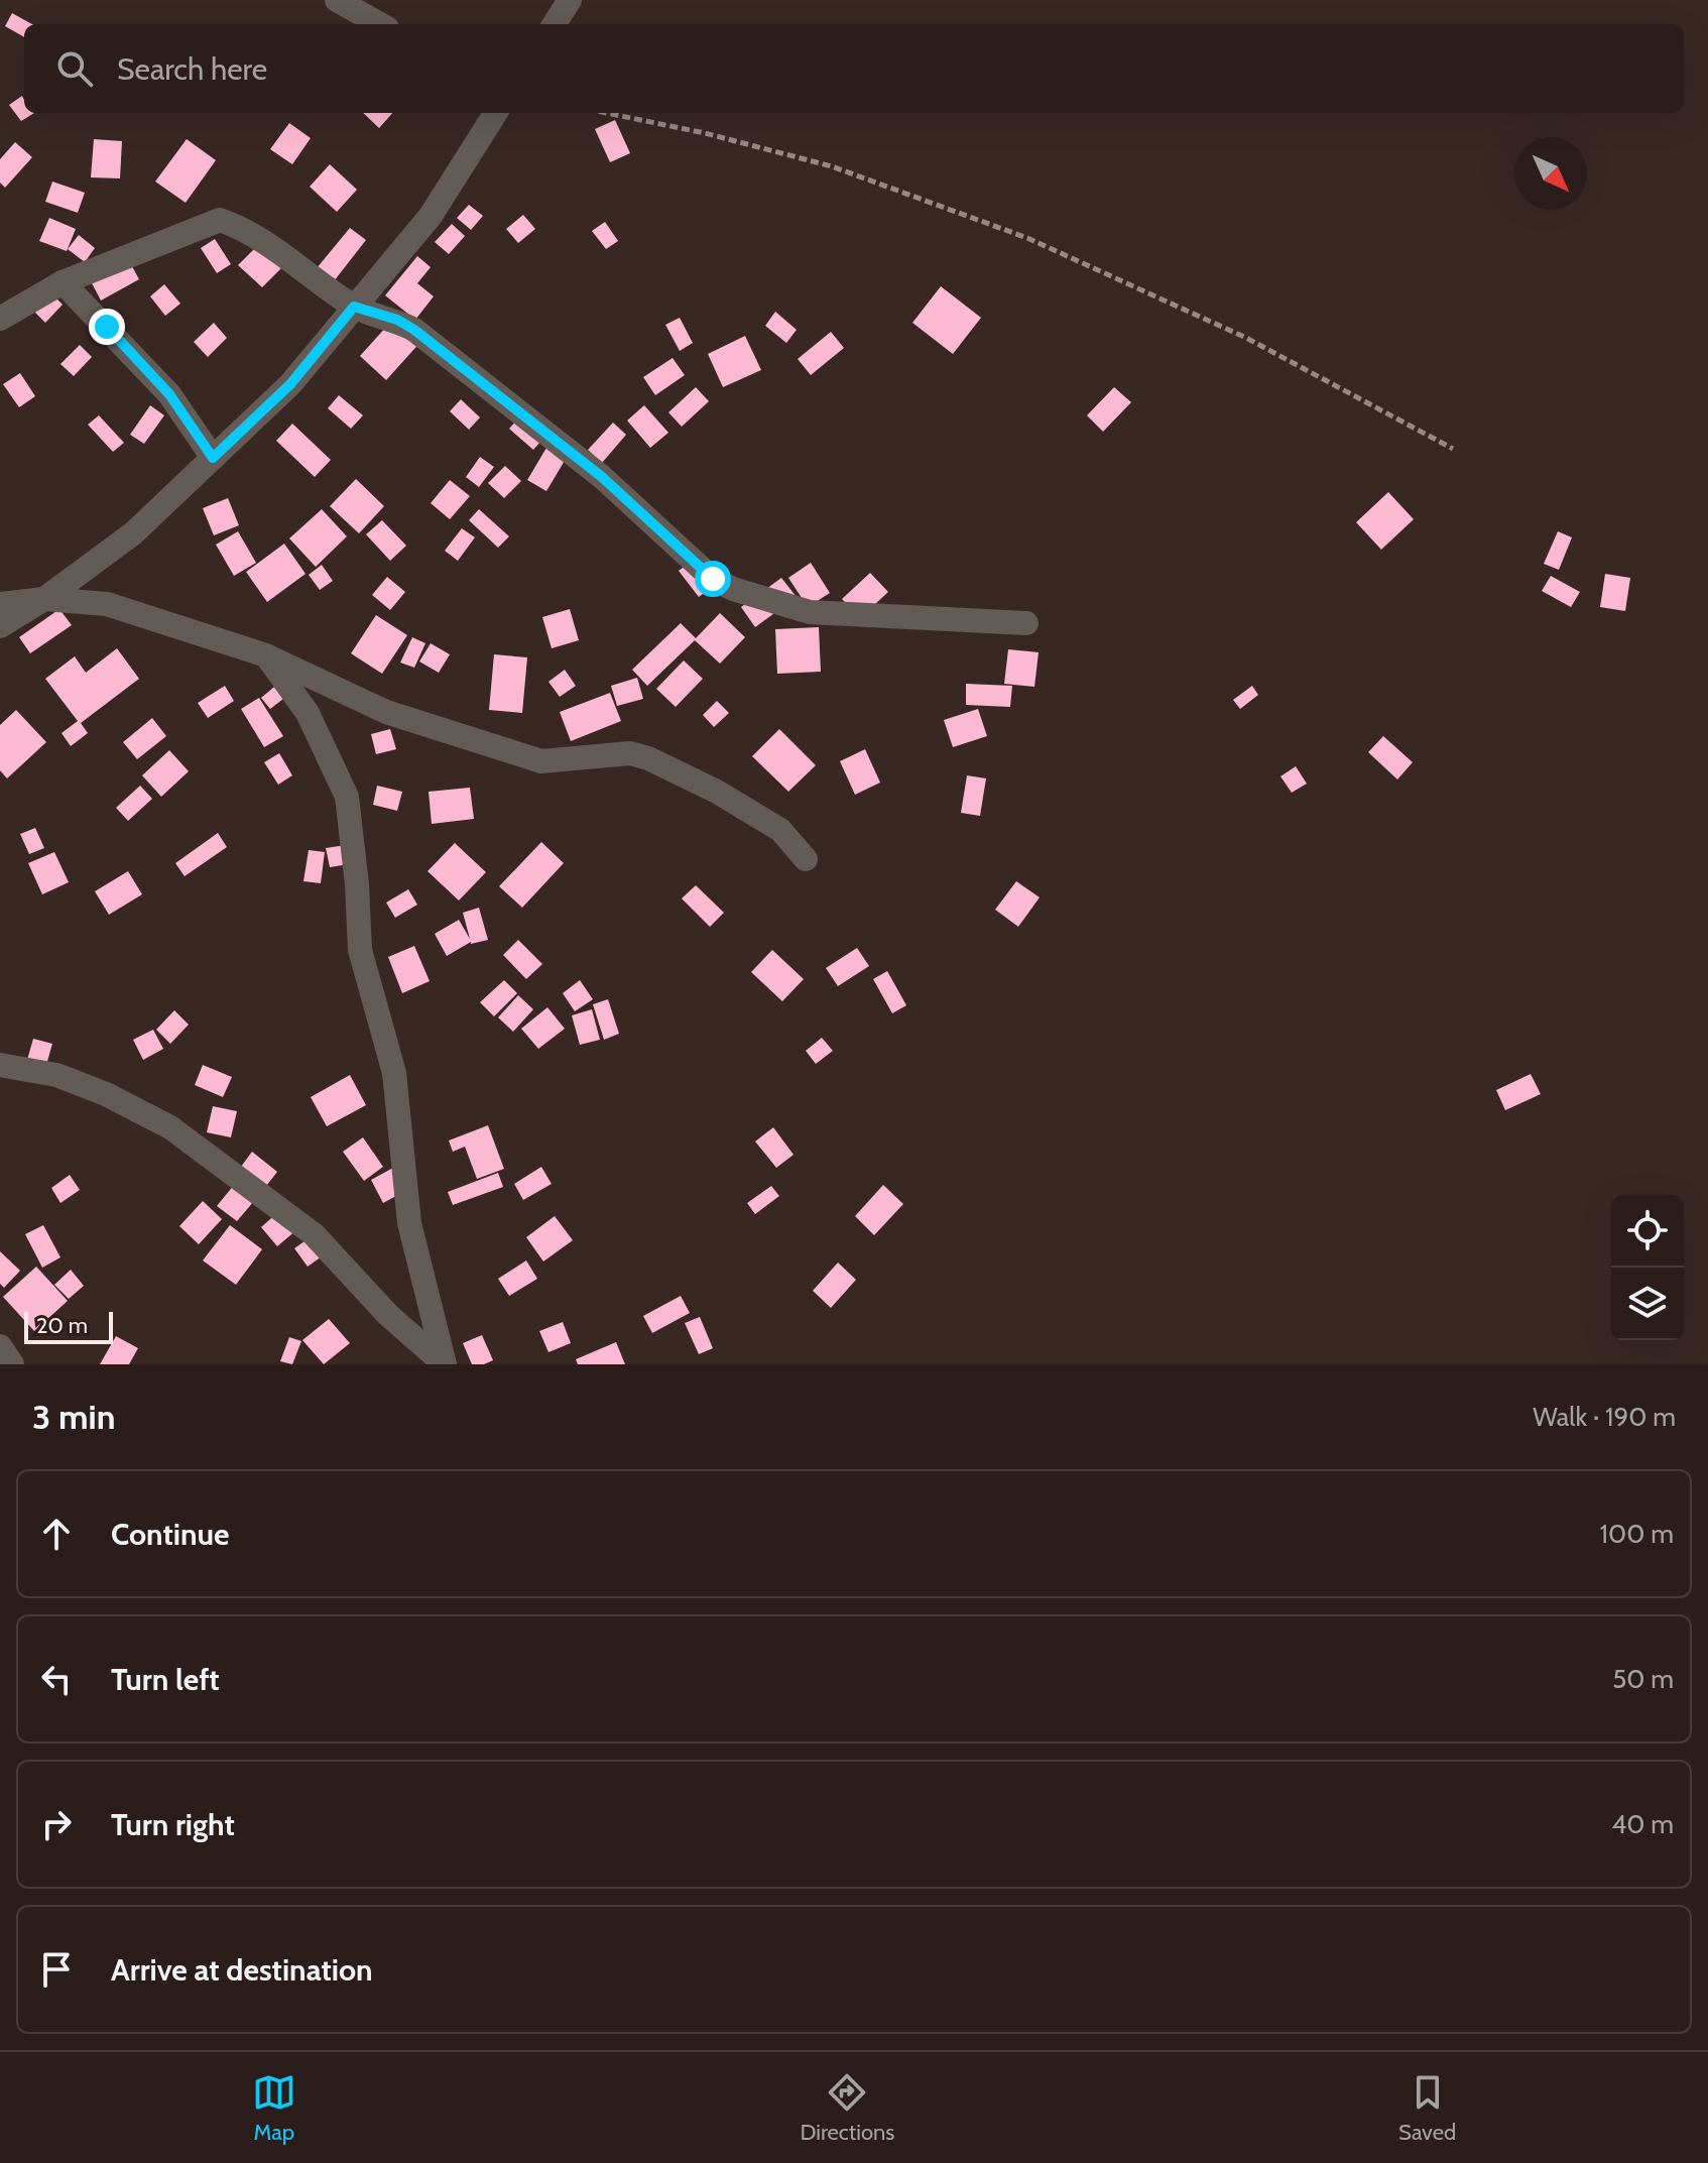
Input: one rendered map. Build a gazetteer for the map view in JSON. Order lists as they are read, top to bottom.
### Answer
{
  "scale_bar": "20 m",
  "north": "bottom right",
  "page": {
    "search": "Search here",
    "scale": "20 m",
    "heading": ["3 min", "Walk · 190 m"],
    "list": [
      ["Continue", "100 m"],
      ["Turn left", "50 m"],
      ["Turn right", "40 m"],
      "Arrive at destination"
    ],
    "nav": ["Map", "Directions", "Saved"]
  }
}
